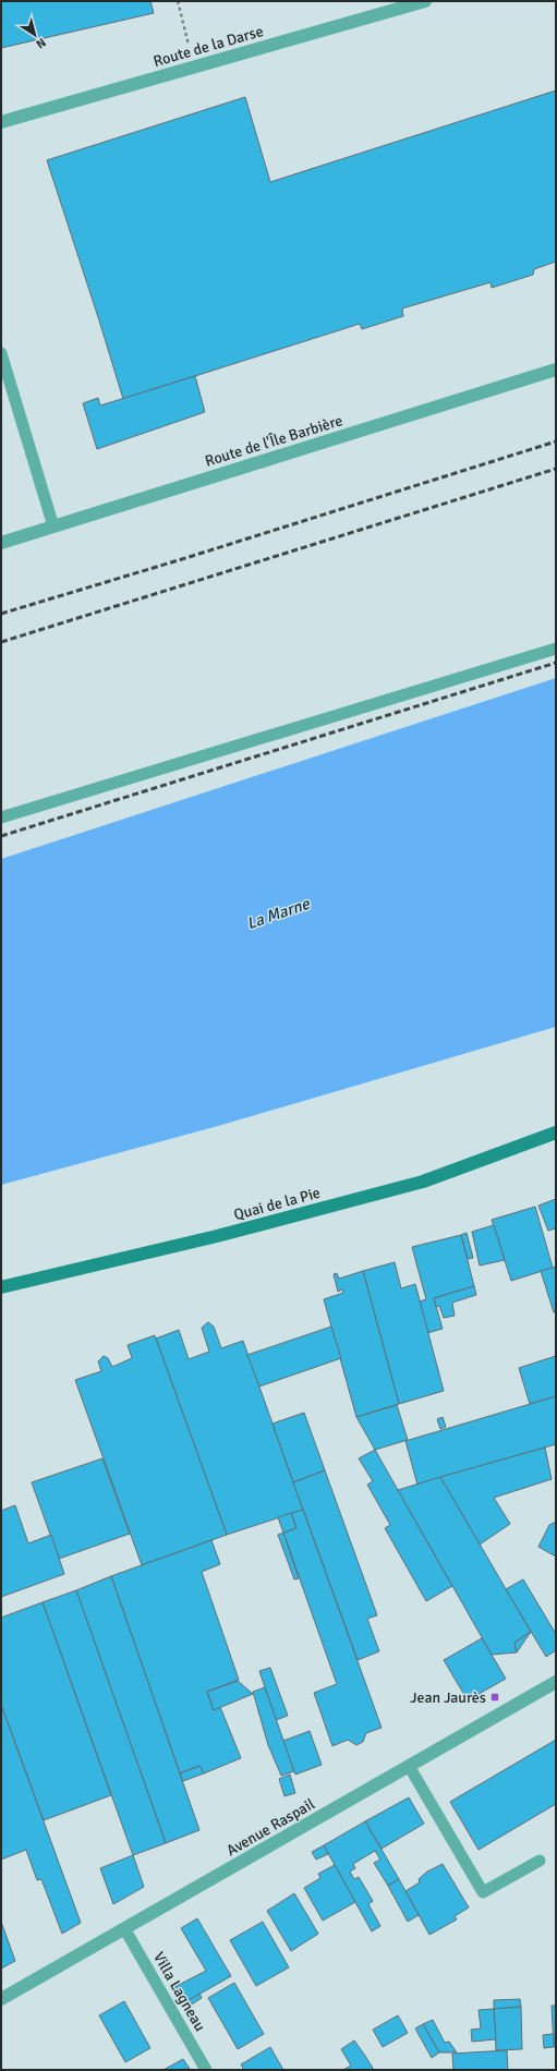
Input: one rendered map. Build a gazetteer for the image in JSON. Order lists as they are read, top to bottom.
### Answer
{
  "streets": {
    "street": [
      "Route de la Darse",
      "Route de l'Île Barbière",
      "Quai de la Pie",
      "Avenue Raspail"
    ],
    "lane": ["Villa Lagneau"]
  },
  "crossings": [
    ["Avenue Raspail", "Villa Lagneau"]
  ],
  "water": ["La Marne"],
  "places": {
    "transit": ["Jean Jaurès"]
  },
  "north": "bottom right"
}
